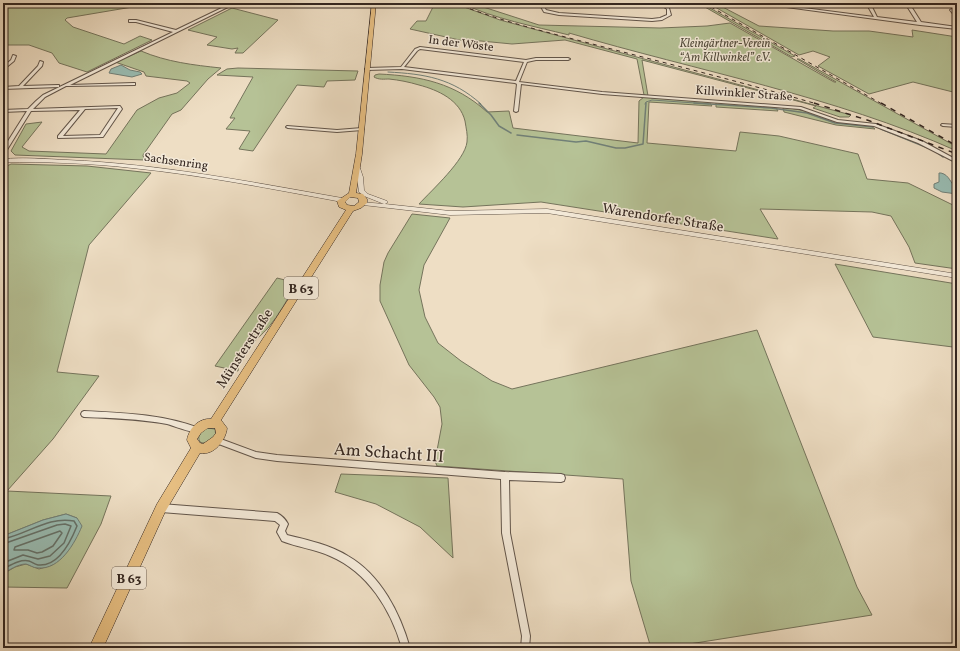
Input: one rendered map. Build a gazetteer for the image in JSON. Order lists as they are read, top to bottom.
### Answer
{
  "streets": {
    "main road": ["B 63", "Münsterstraße"],
    "street": [
      "In der Wöste",
      "Killwinkler Straße",
      "Sachsenring",
      "Warendorfer Straße",
      "Am Schacht III"
    ]
  },
  "crossings": [
    ["In der Wöste", "Killwinkler Straße"],
    ["Sachsenring", "Warendorfer Straße"],
    ["Sachsenring", "Münsterstraße"],
    ["Warendorfer Straße", "Münsterstraße"],
    ["B 63", "Münsterstraße"],
    ["B 63", "Am Schacht III"],
    ["Münsterstraße", "Am Schacht III"]
  ],
  "parks": ["Kleingärtner-Verein “Am Killwinkel” e.V."]
}
